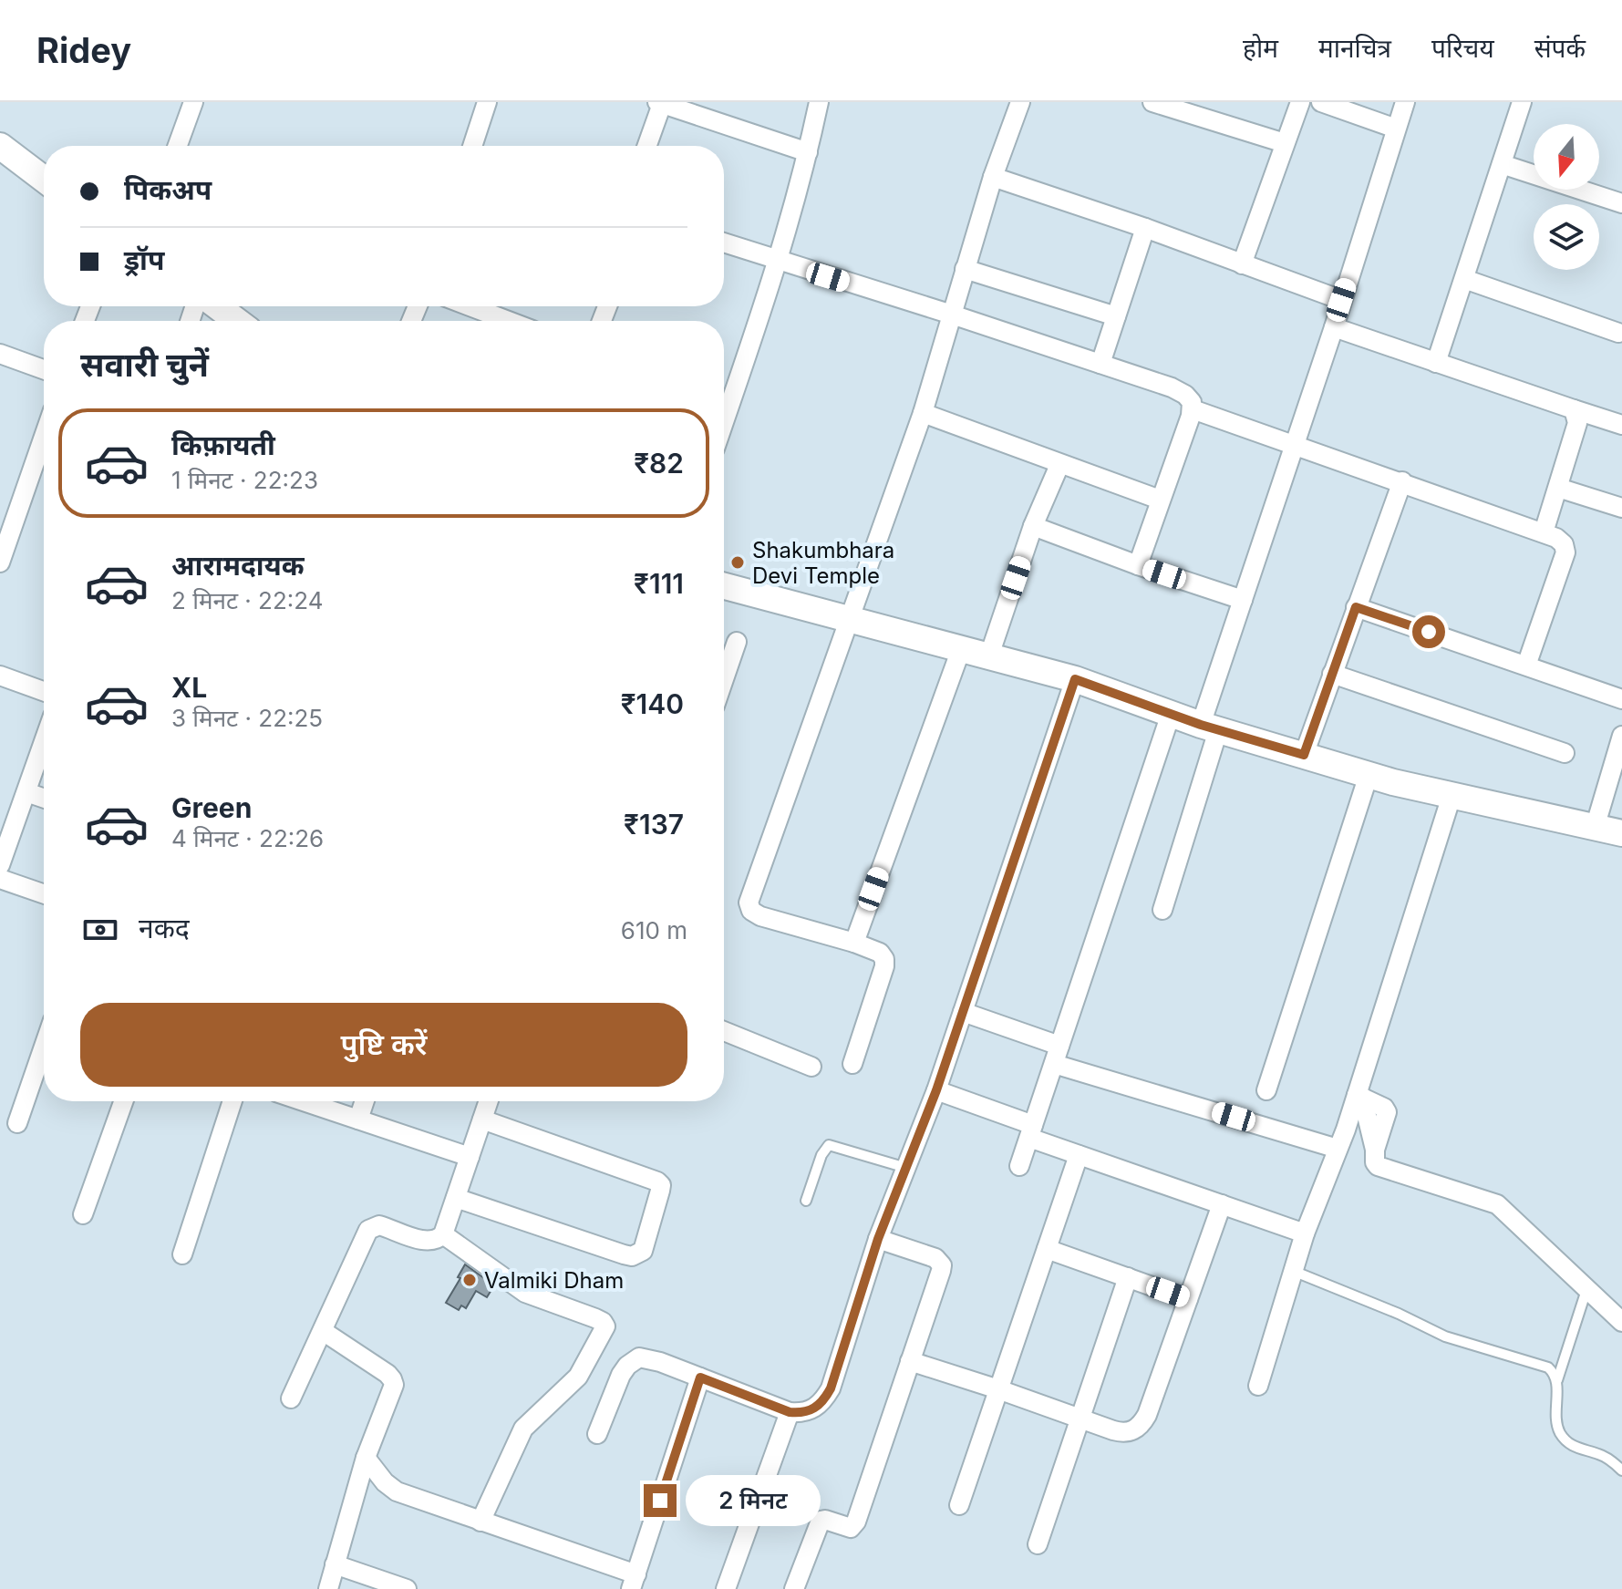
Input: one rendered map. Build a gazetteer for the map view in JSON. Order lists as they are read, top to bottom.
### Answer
{
  "places": ["Shakumbhara Devi Temple", "Valmiki Dham"],
  "north": "bottom",
  "page": {
    "header": "Ridey",
    "nav": [
      "होम",
      "मानचित्र",
      "परिचय",
      "संपर्क"
    ],
    "banner": ["पिकअप", "ड्रॉप"],
    "heading": "सवारी चुनें",
    "list": [
      {
        "name": "किफ़ायती",
        "note": "1 मिनट · 22:23",
        "value": "₹82"
      },
      {
        "name": "आरामदायक",
        "note": "2 मिनट · 22:24",
        "value": "₹111"
      },
      {
        "name": "XL",
        "note": "3 मिनट · 22:25",
        "value": "₹140"
      },
      {
        "name": "Green",
        "note": "4 मिनट · 22:26",
        "value": "₹137"
      }
    ],
    "pay": ["नकद", "610 m"],
    "buttons": "पुष्टि करें",
    "bubble": "2 मिनट"
  }
}
